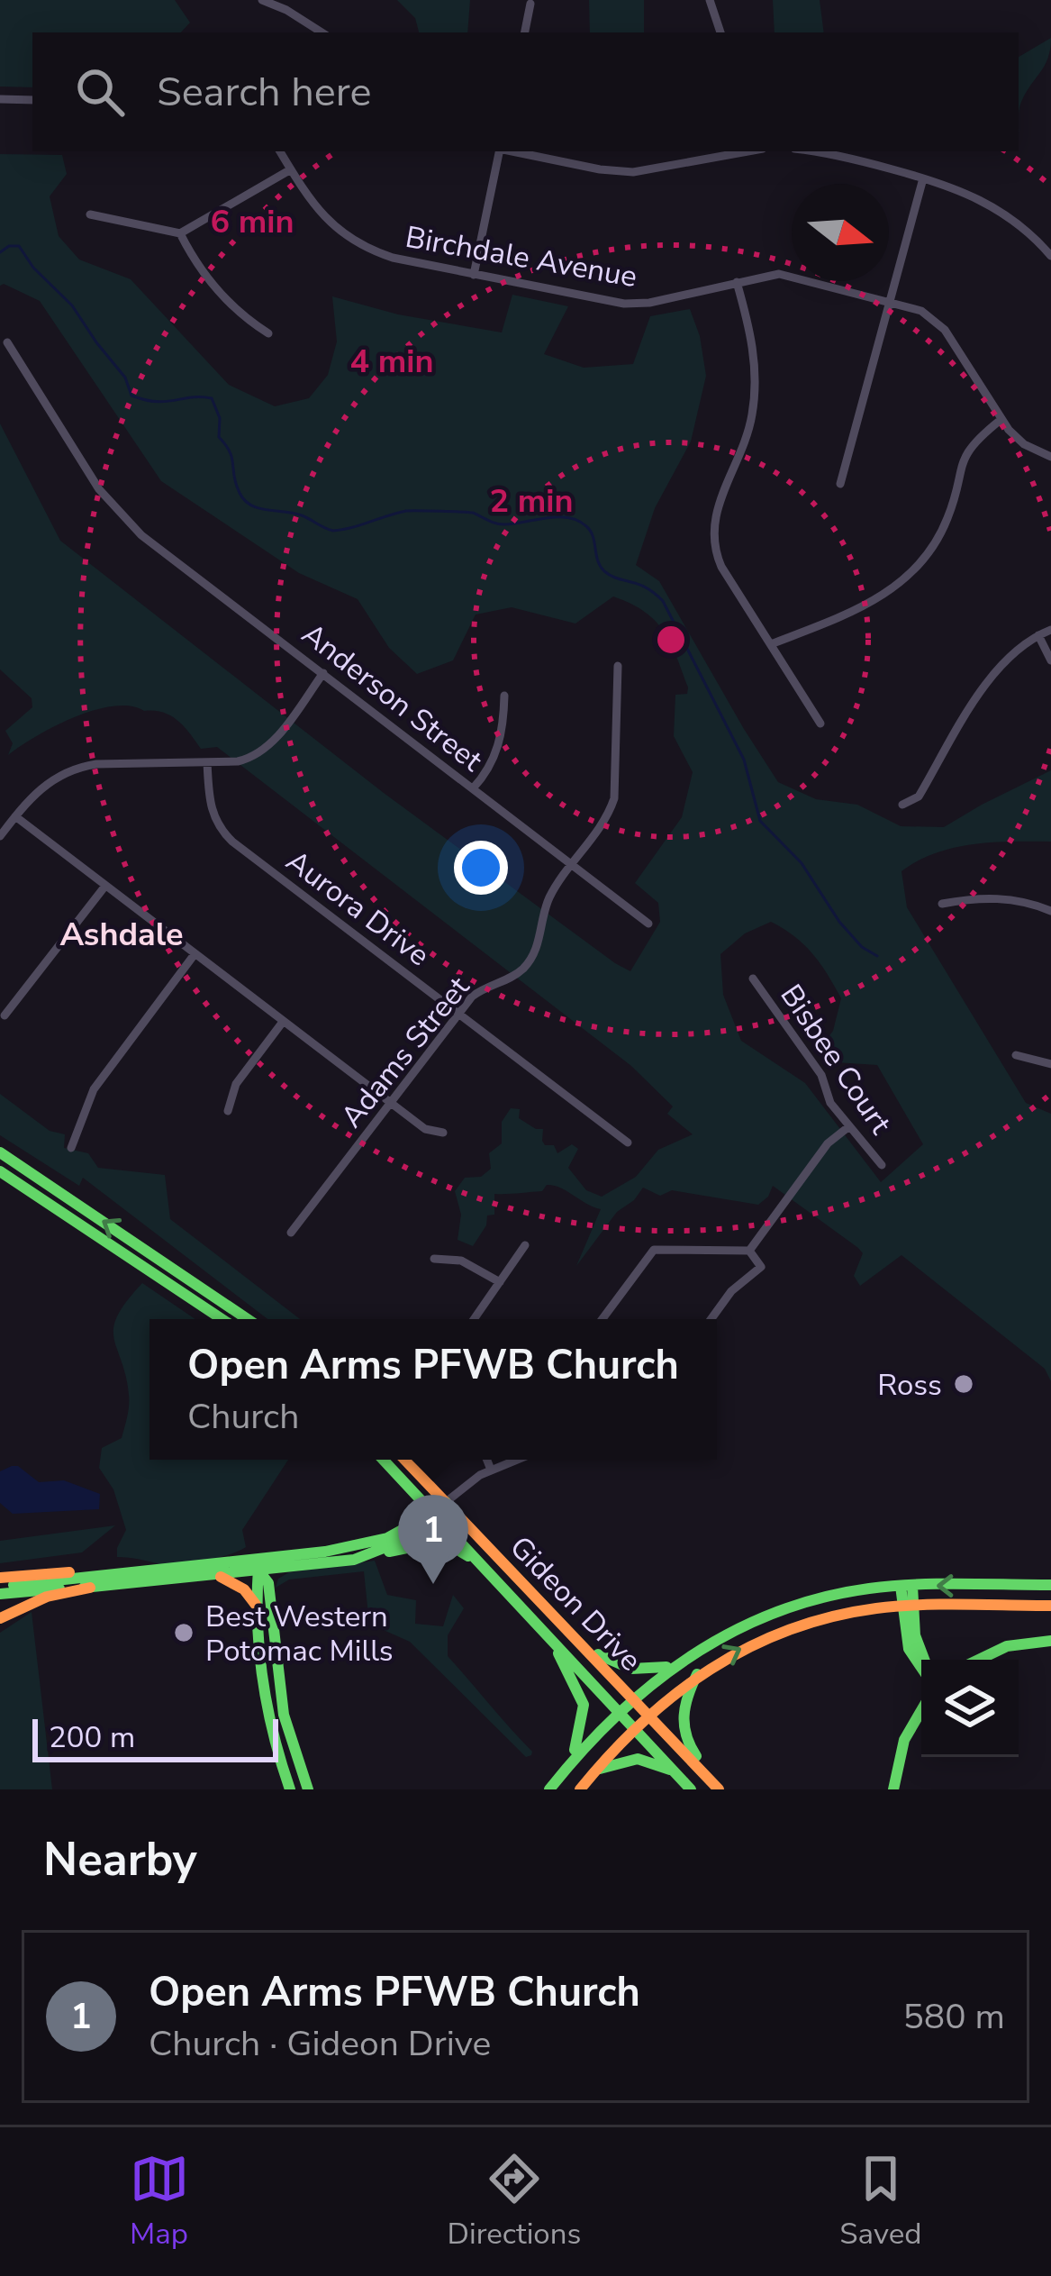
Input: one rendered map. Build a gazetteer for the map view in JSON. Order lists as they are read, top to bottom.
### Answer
{
  "streets": {
    "main road": ["Gideon Drive"],
    "street": [
      "Birchdale Avenue",
      "Anderson Street",
      "Aurora Drive",
      "Adams Street",
      "Bisbee Court"
    ]
  },
  "crossings": [
    ["Anderson Street", "Adams Street"],
    ["Aurora Drive", "Adams Street"]
  ],
  "districts": ["Ashdale"],
  "places": ["Ross", "Best Western Potomac Mills"],
  "scale_bar": "200 m",
  "north": "right",
  "page": {
    "search": "Search here",
    "popup": ["Open Arms PFWB Church", "Church"],
    "pins": "1",
    "scale": "200 m",
    "heading": "Nearby",
    "list": [
      {
        "mark": "1",
        "name": "Open Arms PFWB Church",
        "note": "Church · Gideon Drive",
        "value": "580 m"
      }
    ],
    "nav": ["Map", "Directions", "Saved"]
  },
  "rings": ["6 min", "4 min", "2 min"]
}
